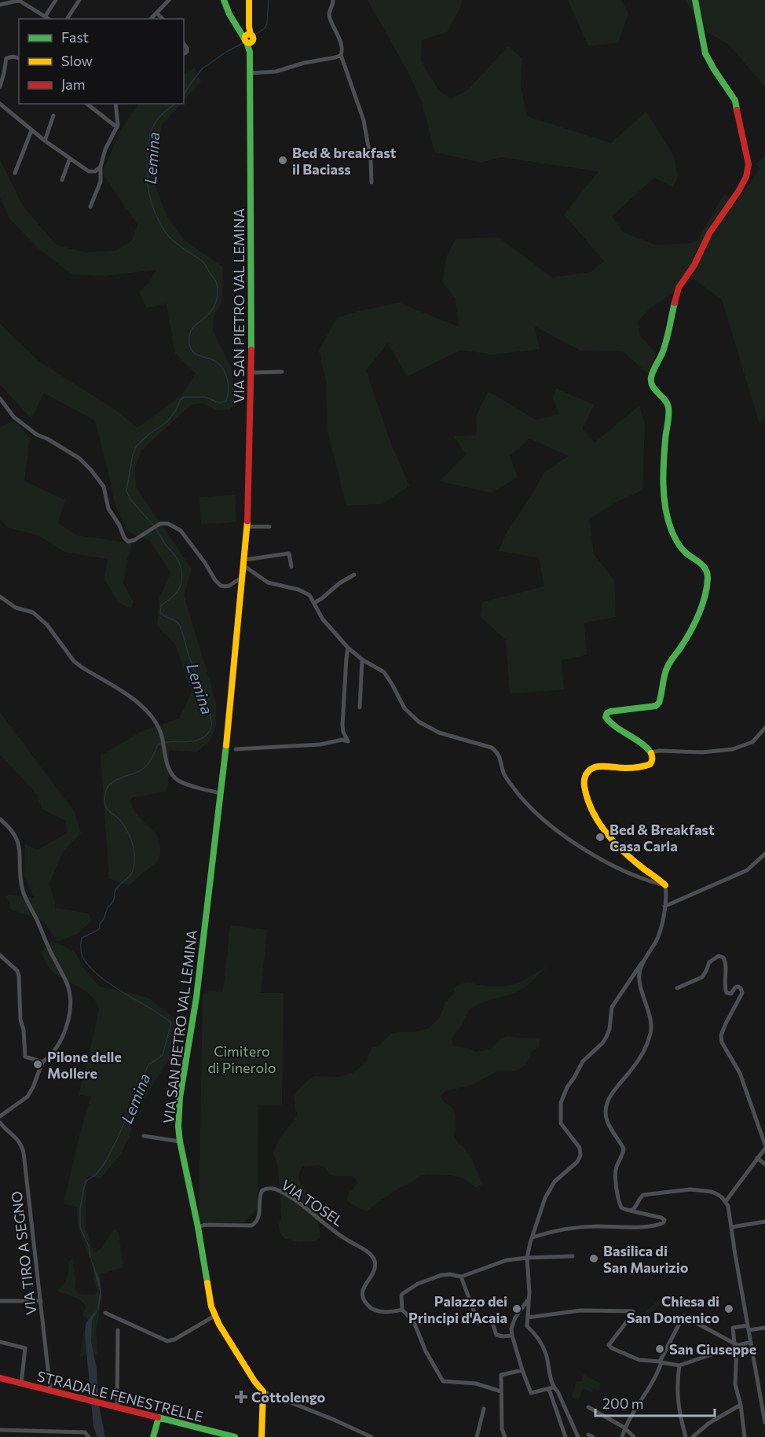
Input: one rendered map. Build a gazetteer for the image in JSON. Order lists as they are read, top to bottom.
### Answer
{
  "streets": {
    "street": [
      "VIA SAN PIETRO VAL LEMINA",
      "VIA TOSEL",
      "VIA TIRO A SEGNO",
      "STRADALE FENESTRELLE"
    ]
  },
  "crossings": [
    ["VIA SAN PIETRO VAL LEMINA", "VIA TOSEL"],
    ["VIA TIRO A SEGNO", "STRADALE FENESTRELLE"]
  ],
  "water": ["Lemina"],
  "parks": ["Cimitero di Pinerolo"],
  "places": {
    "other": [
      "Bed & breakfast il Baciass",
      "Bed & Breakfast Casa Carla",
      "Pilone delle Mollere",
      "Basilica di San Maurizio",
      "Palazzo dei Principi d'Acaia",
      "Chiesa di San Domenico",
      "San Giuseppe"
    ],
    "health": ["Cottolengo"]
  },
  "legend": ["Fast", "Slow", "Jam"],
  "scale_bar": "200 m"
}
